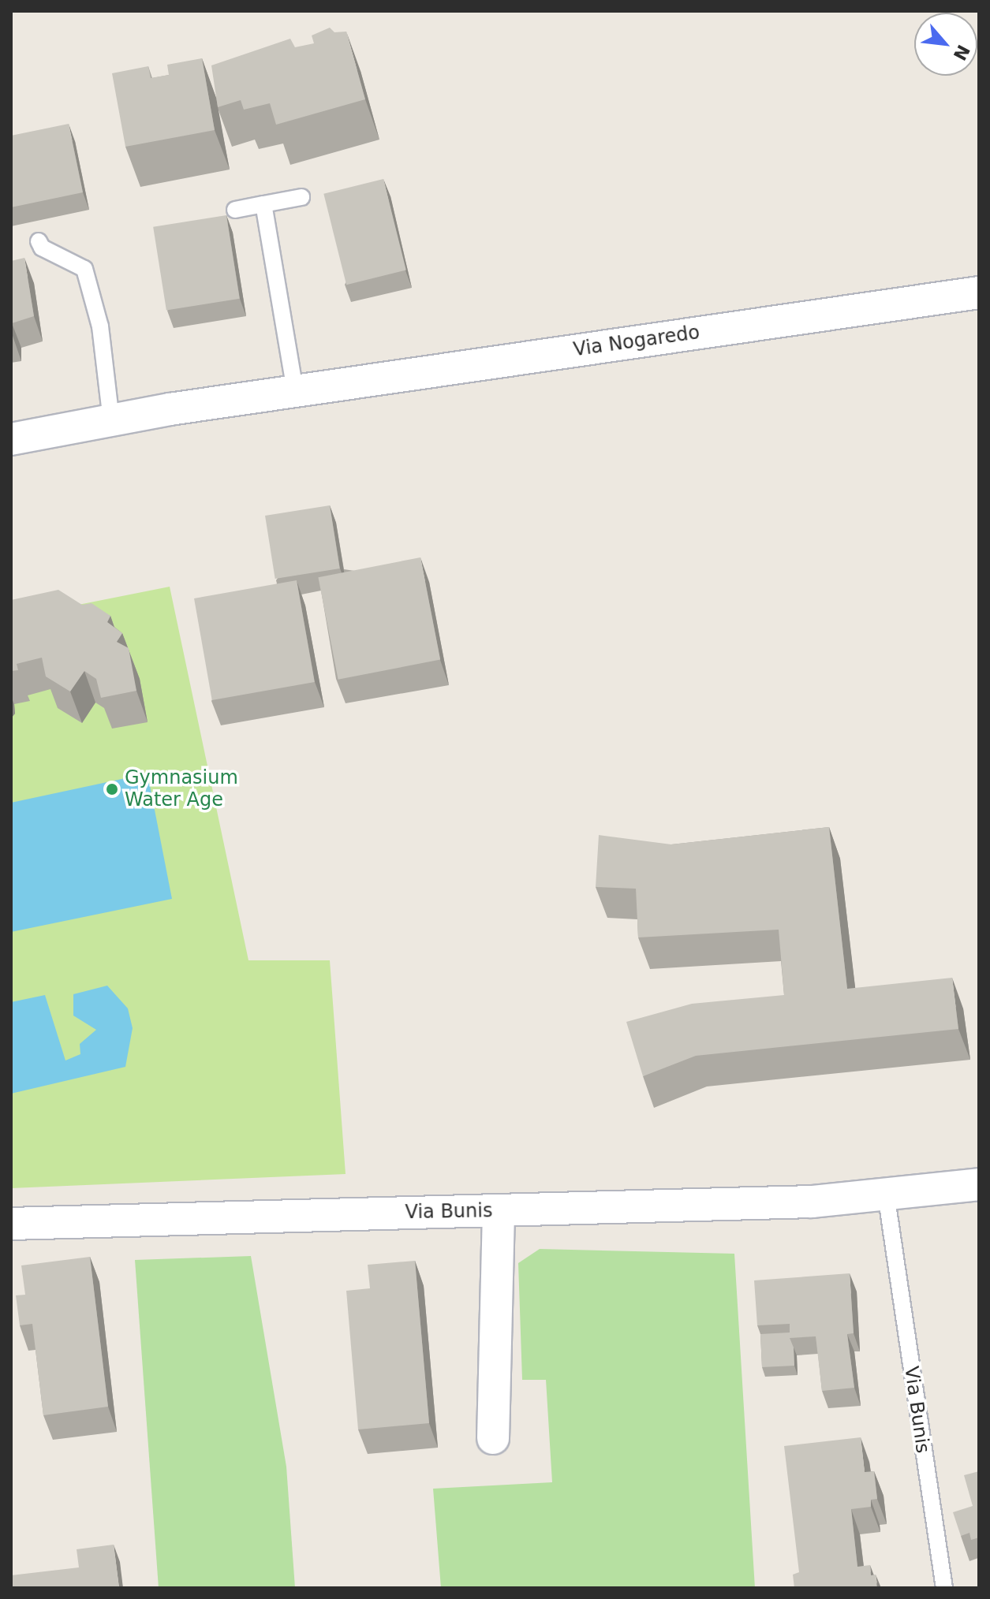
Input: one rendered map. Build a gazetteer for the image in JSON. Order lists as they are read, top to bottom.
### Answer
{
  "streets": {
    "street": ["Via Nogaredo", "Via Bunis"]
  },
  "places": ["Gymnasium Water Age"],
  "north": "bottom right"
}
